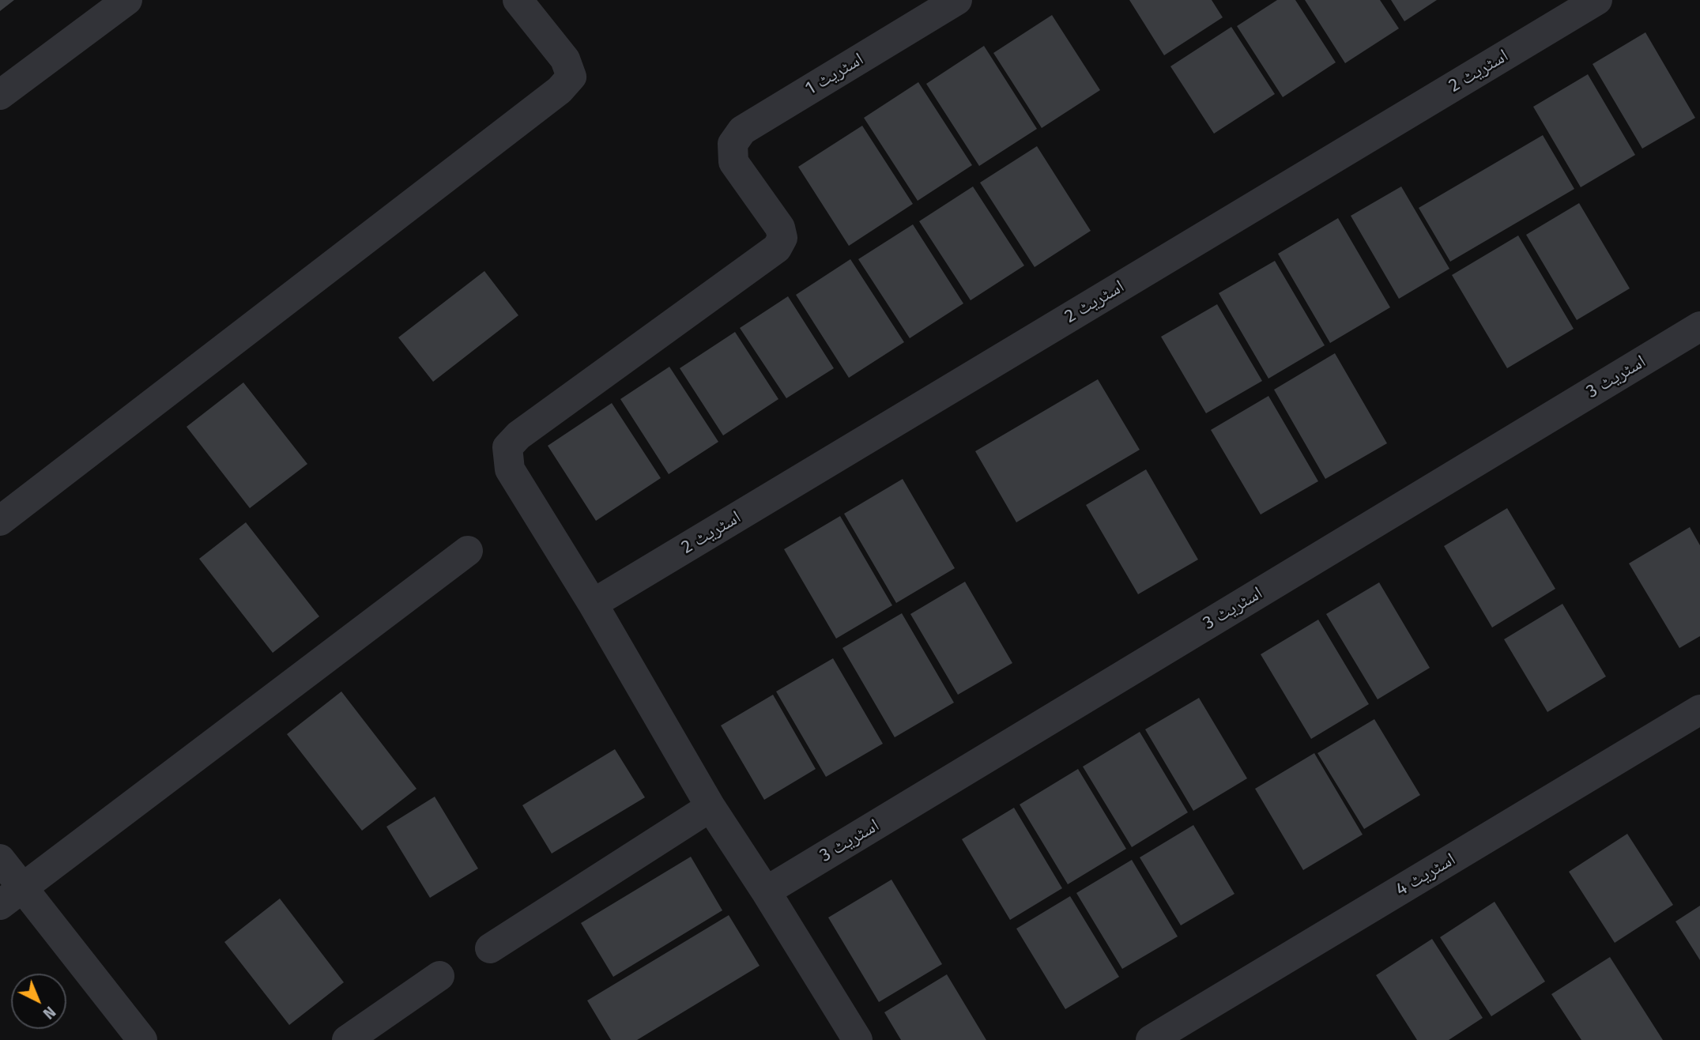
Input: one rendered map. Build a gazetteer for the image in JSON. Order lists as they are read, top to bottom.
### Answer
{
  "streets": {
    "street": [
      "اسٹریٹ 2",
      "اسٹریٹ 1",
      "اسٹریٹ 3",
      "اسٹریٹ 4"
    ]
  },
  "crossings": [
    ["اسٹریٹ 2", "اسٹریٹ 1"]
  ],
  "north": "bottom right"
}
